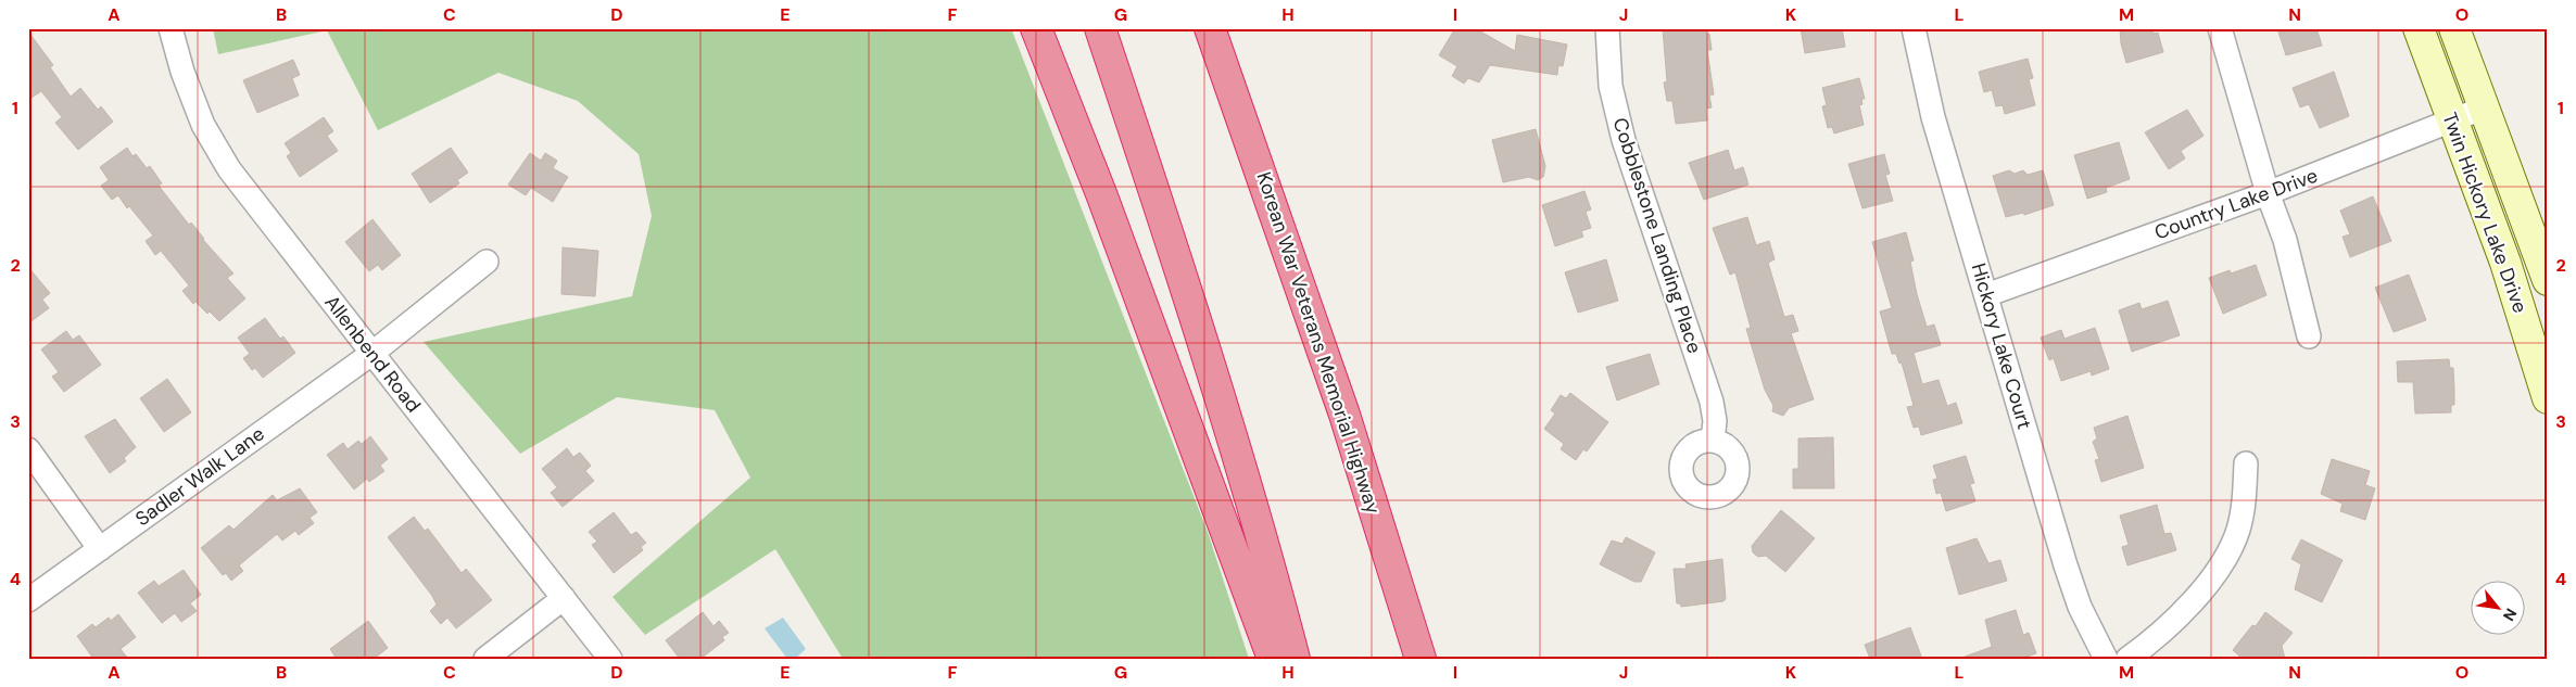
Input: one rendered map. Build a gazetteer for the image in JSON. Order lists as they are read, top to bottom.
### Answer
{
  "streets": {
    "highway": ["Korean War Veterans Memorial Highway"],
    "street": [
      "Country Lake Drive",
      "Twin Hickory Lake Drive",
      "Cobblestone Landing Place",
      "Hickory Lake Court",
      "Allenbend Road",
      "Sadler Walk Lane"
    ]
  },
  "crossings": [
    ["Country Lake Drive", "Twin Hickory Lake Drive"],
    ["Country Lake Drive", "Hickory Lake Court"],
    ["Allenbend Road", "Sadler Walk Lane"]
  ],
  "north": "bottom right",
  "grid": {
    "columns": [
      "A",
      "B",
      "C",
      "D",
      "E",
      "F",
      "G",
      "H",
      "I",
      "J",
      "K",
      "L",
      "M",
      "N",
      "O"
    ],
    "rows": [
      "1",
      "2",
      "3",
      "4"
    ]
  }
}
